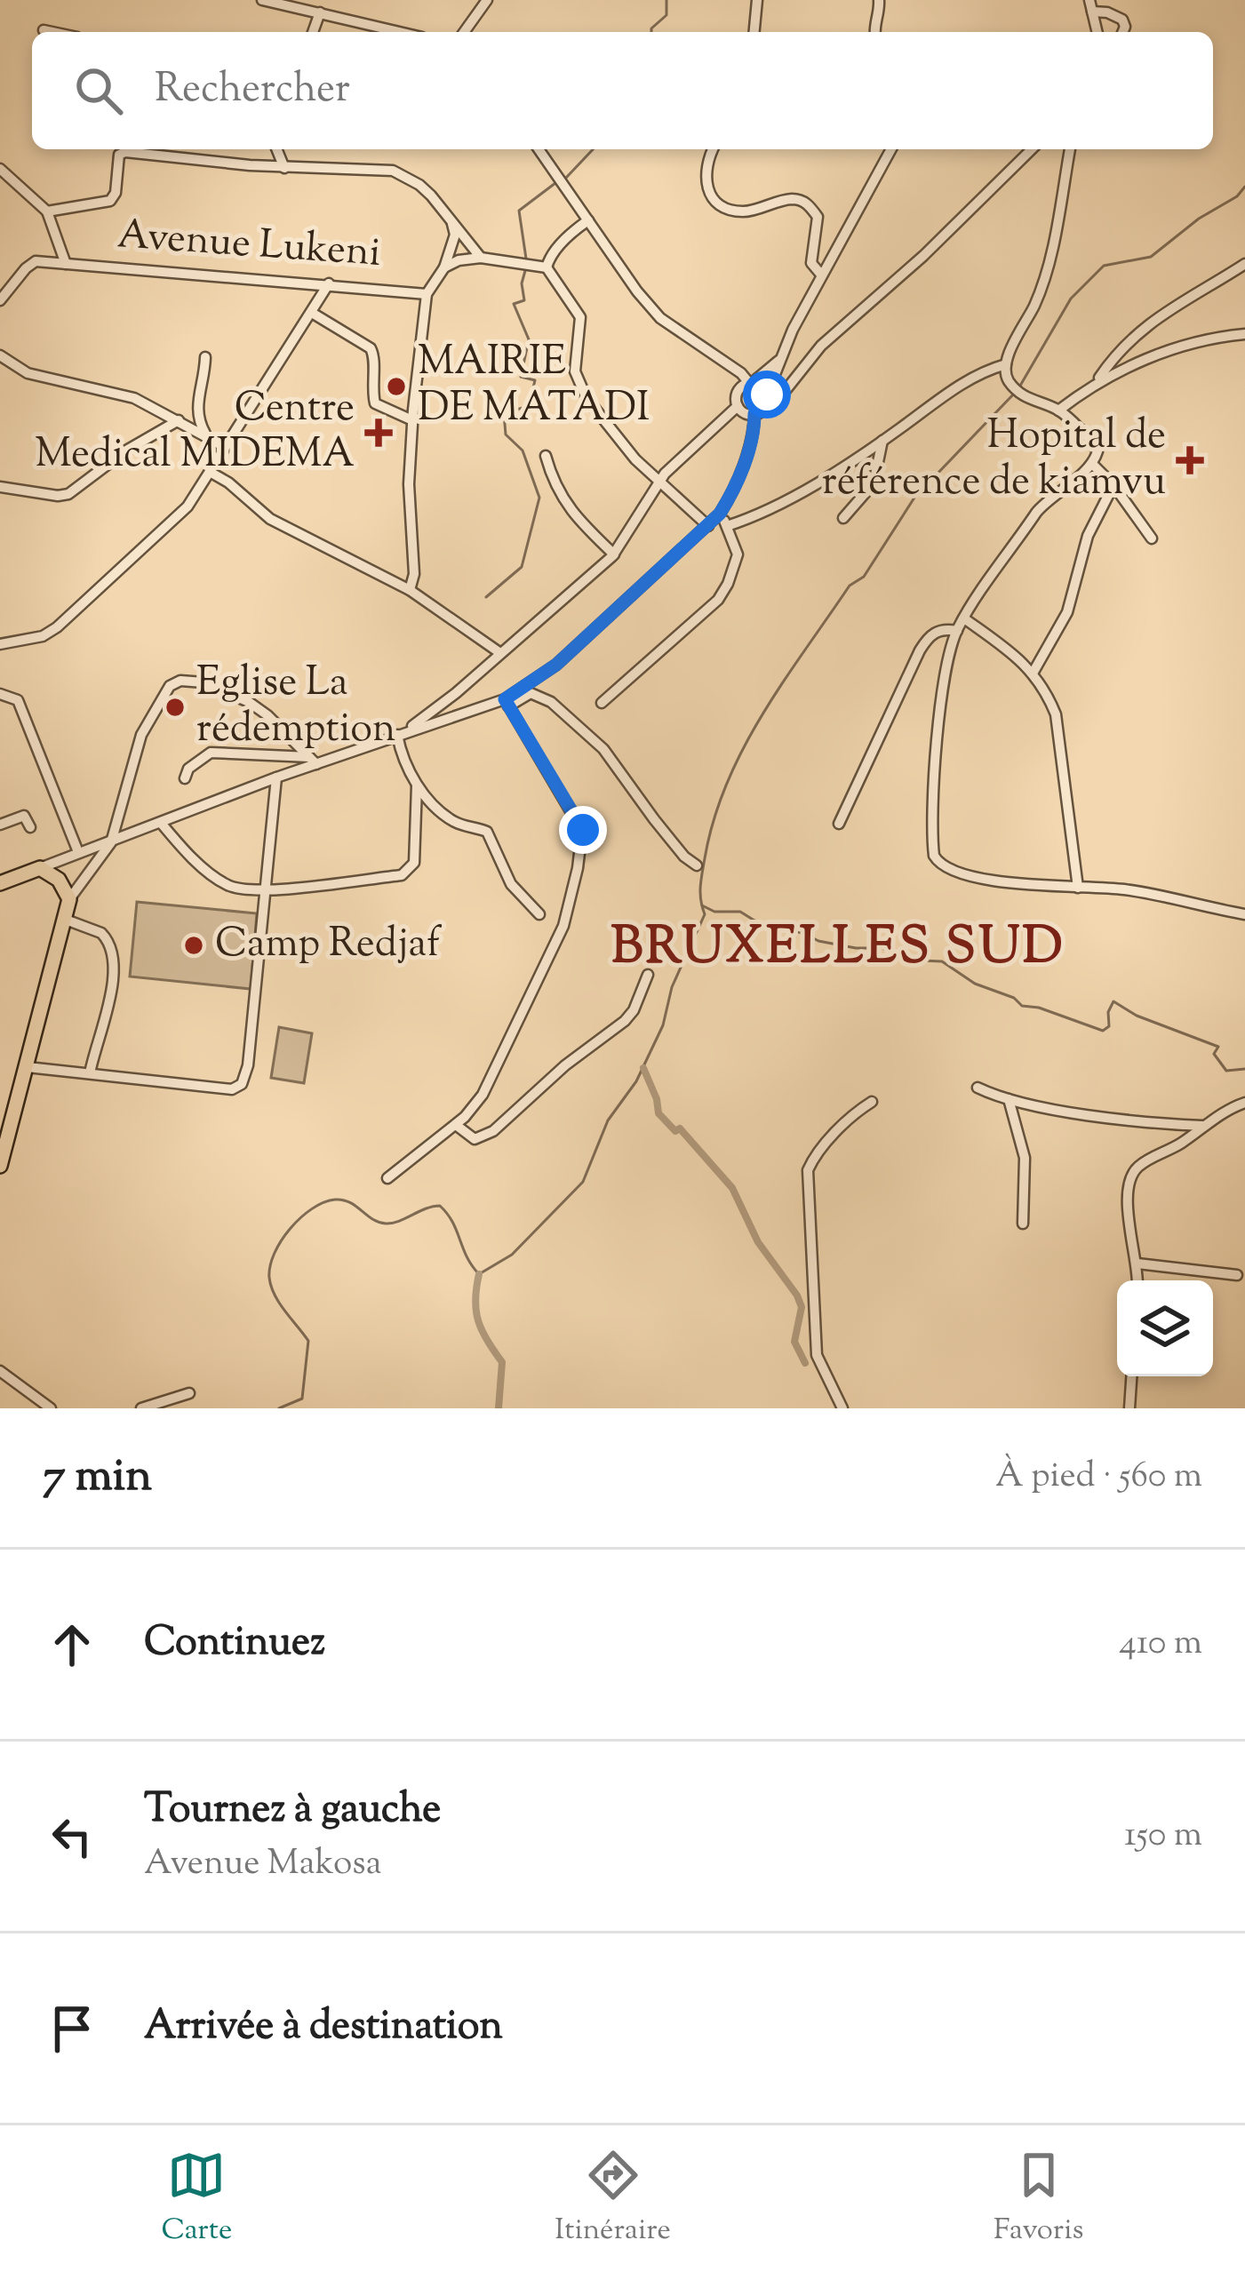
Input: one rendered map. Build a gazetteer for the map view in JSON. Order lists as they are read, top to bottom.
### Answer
{
  "streets": {
    "street": ["Avenue Lukeni"]
  },
  "districts": ["BRUXELLES SUD"],
  "places": {
    "other": ["MAIRIE DE MATADI", "Eglise La rédemption", "Camp Redjaf"],
    "health": ["Centre Medical MIDEMA", "Hopital de référence de kiamvu"]
  },
  "page": {
    "search": "Rechercher",
    "heading": ["7 min", "À pied · 560 m"],
    "list": [
      ["Continuez", "410 m"],
      ["Tournez à gauche", "Avenue Makosa", "150 m"],
      "Arrivée à destination"
    ],
    "nav": ["Carte", "Itinéraire", "Favoris"]
  }
}
